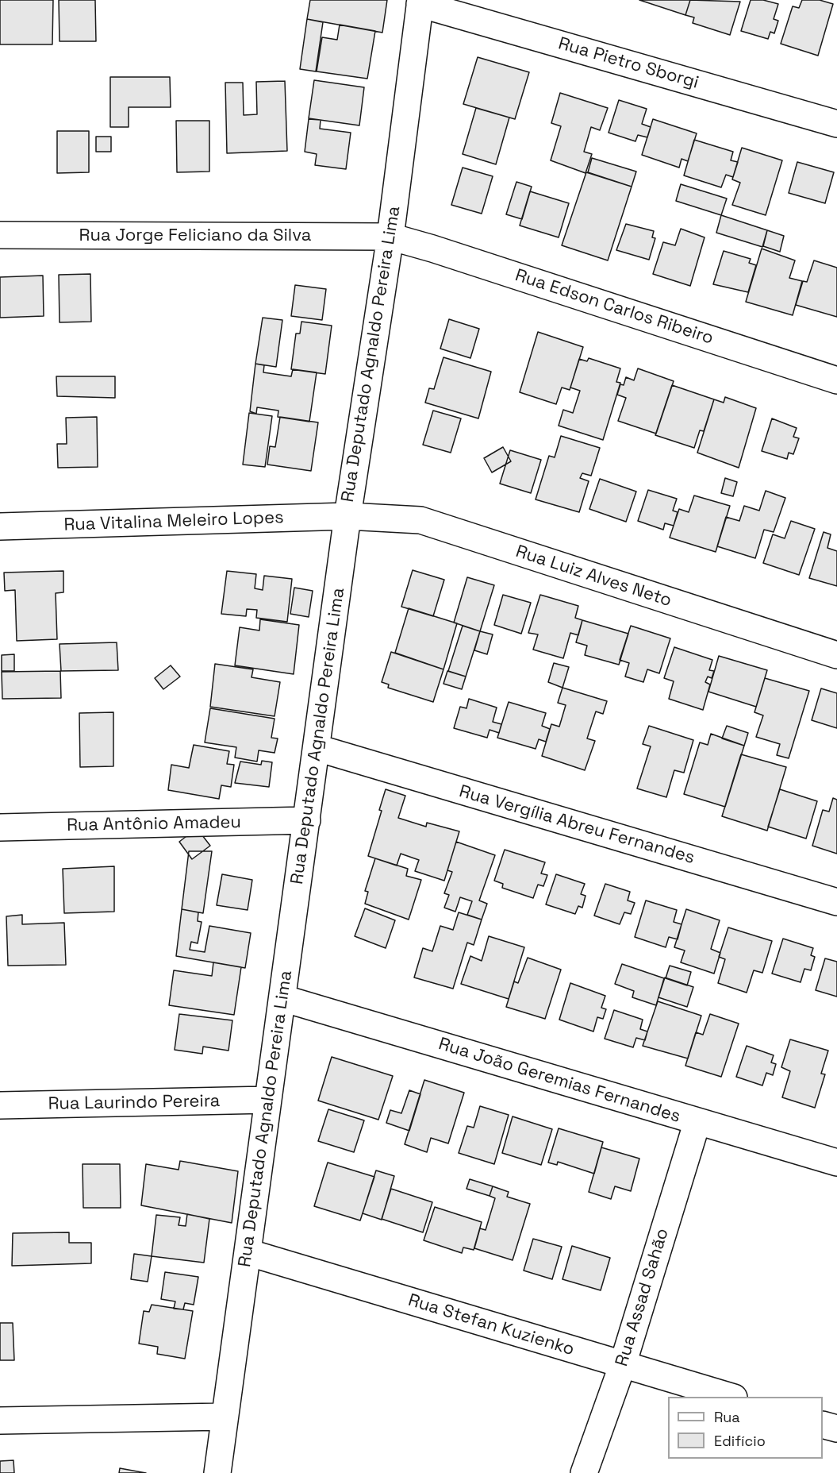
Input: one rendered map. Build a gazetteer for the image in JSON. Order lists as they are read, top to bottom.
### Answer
{
  "streets": {
    "street": [
      "Rua Pietro Sborgi",
      "Rua Jorge Feliciano da Silva",
      "Rua Edson Carlos Ribeiro",
      "Rua Deputado Agnaldo Pereira Lima",
      "Rua Vitalina Meleiro Lopes",
      "Rua Luiz Alves Neto",
      "Rua Antônio Amadeu",
      "Rua Vergília Abreu Fernandes",
      "Rua João Geremias Fernandes",
      "Rua Laurindo Pereira",
      "Rua Assad Sahão",
      "Rua Stefan Kuzienko"
    ]
  },
  "crossings": [
    ["Rua Pietro Sborgi", "Rua Deputado Agnaldo Pereira Lima"],
    ["Rua Jorge Feliciano da Silva", "Rua Edson Carlos Ribeiro"],
    ["Rua Jorge Feliciano da Silva", "Rua Deputado Agnaldo Pereira Lima"],
    ["Rua Edson Carlos Ribeiro", "Rua Deputado Agnaldo Pereira Lima"],
    ["Rua Deputado Agnaldo Pereira Lima", "Rua Vitalina Meleiro Lopes"],
    ["Rua Deputado Agnaldo Pereira Lima", "Rua Luiz Alves Neto"],
    ["Rua Deputado Agnaldo Pereira Lima", "Rua Antônio Amadeu"],
    ["Rua Deputado Agnaldo Pereira Lima", "Rua Vergília Abreu Fernandes"],
    ["Rua Deputado Agnaldo Pereira Lima", "Rua João Geremias Fernandes"],
    ["Rua Deputado Agnaldo Pereira Lima", "Rua Laurindo Pereira"],
    ["Rua Deputado Agnaldo Pereira Lima", "Rua Stefan Kuzienko"],
    ["Rua Vitalina Meleiro Lopes", "Rua Luiz Alves Neto"],
    ["Rua João Geremias Fernandes", "Rua Assad Sahão"],
    ["Rua Assad Sahão", "Rua Stefan Kuzienko"]
  ],
  "legend": ["Rua", "Edifício"]
}
